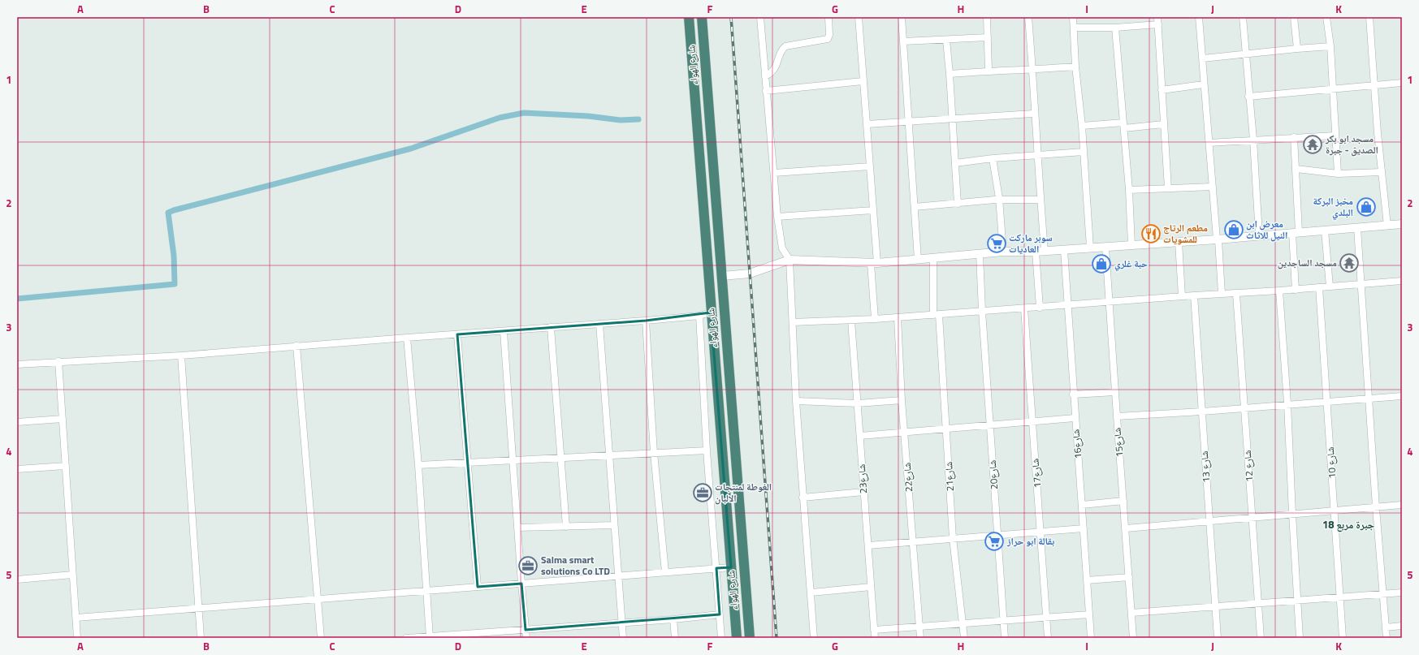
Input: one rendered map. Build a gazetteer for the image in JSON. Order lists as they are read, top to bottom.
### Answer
{
  "streets": {
    "highway": ["شارع الهواء"],
    "street": [
      "شارع15",
      "شارع16",
      "شارع 10",
      "شارع 12",
      "شارع 13",
      "شارع17",
      "شارع20",
      "شارع21",
      "شارع22",
      "شارع23"
    ]
  },
  "districts": ["جبرة مربع 18"],
  "places": {
    "temple": ["مسجد ابو بكر الصديق - جبرة", "مسجد الساجدين"],
    "shop": ["مخبز البركة البلدي", "معرض ابن النيل للاثاث", "حبة غلري"],
    "restaurant": ["مطعم الرتاج للمشويات"],
    "supermarket": ["سوبر ماركت العاديات", "بقالة ابو حراز"],
    "office": ["الغوطة لمنتجات الالبان", "Salma smart solutions Co LTD"]
  },
  "grid": {
    "columns": [
      "A",
      "B",
      "C",
      "D",
      "E",
      "F",
      "G",
      "H",
      "I",
      "J",
      "K"
    ],
    "rows": [
      "1",
      "2",
      "3",
      "4",
      "5"
    ]
  }
}
